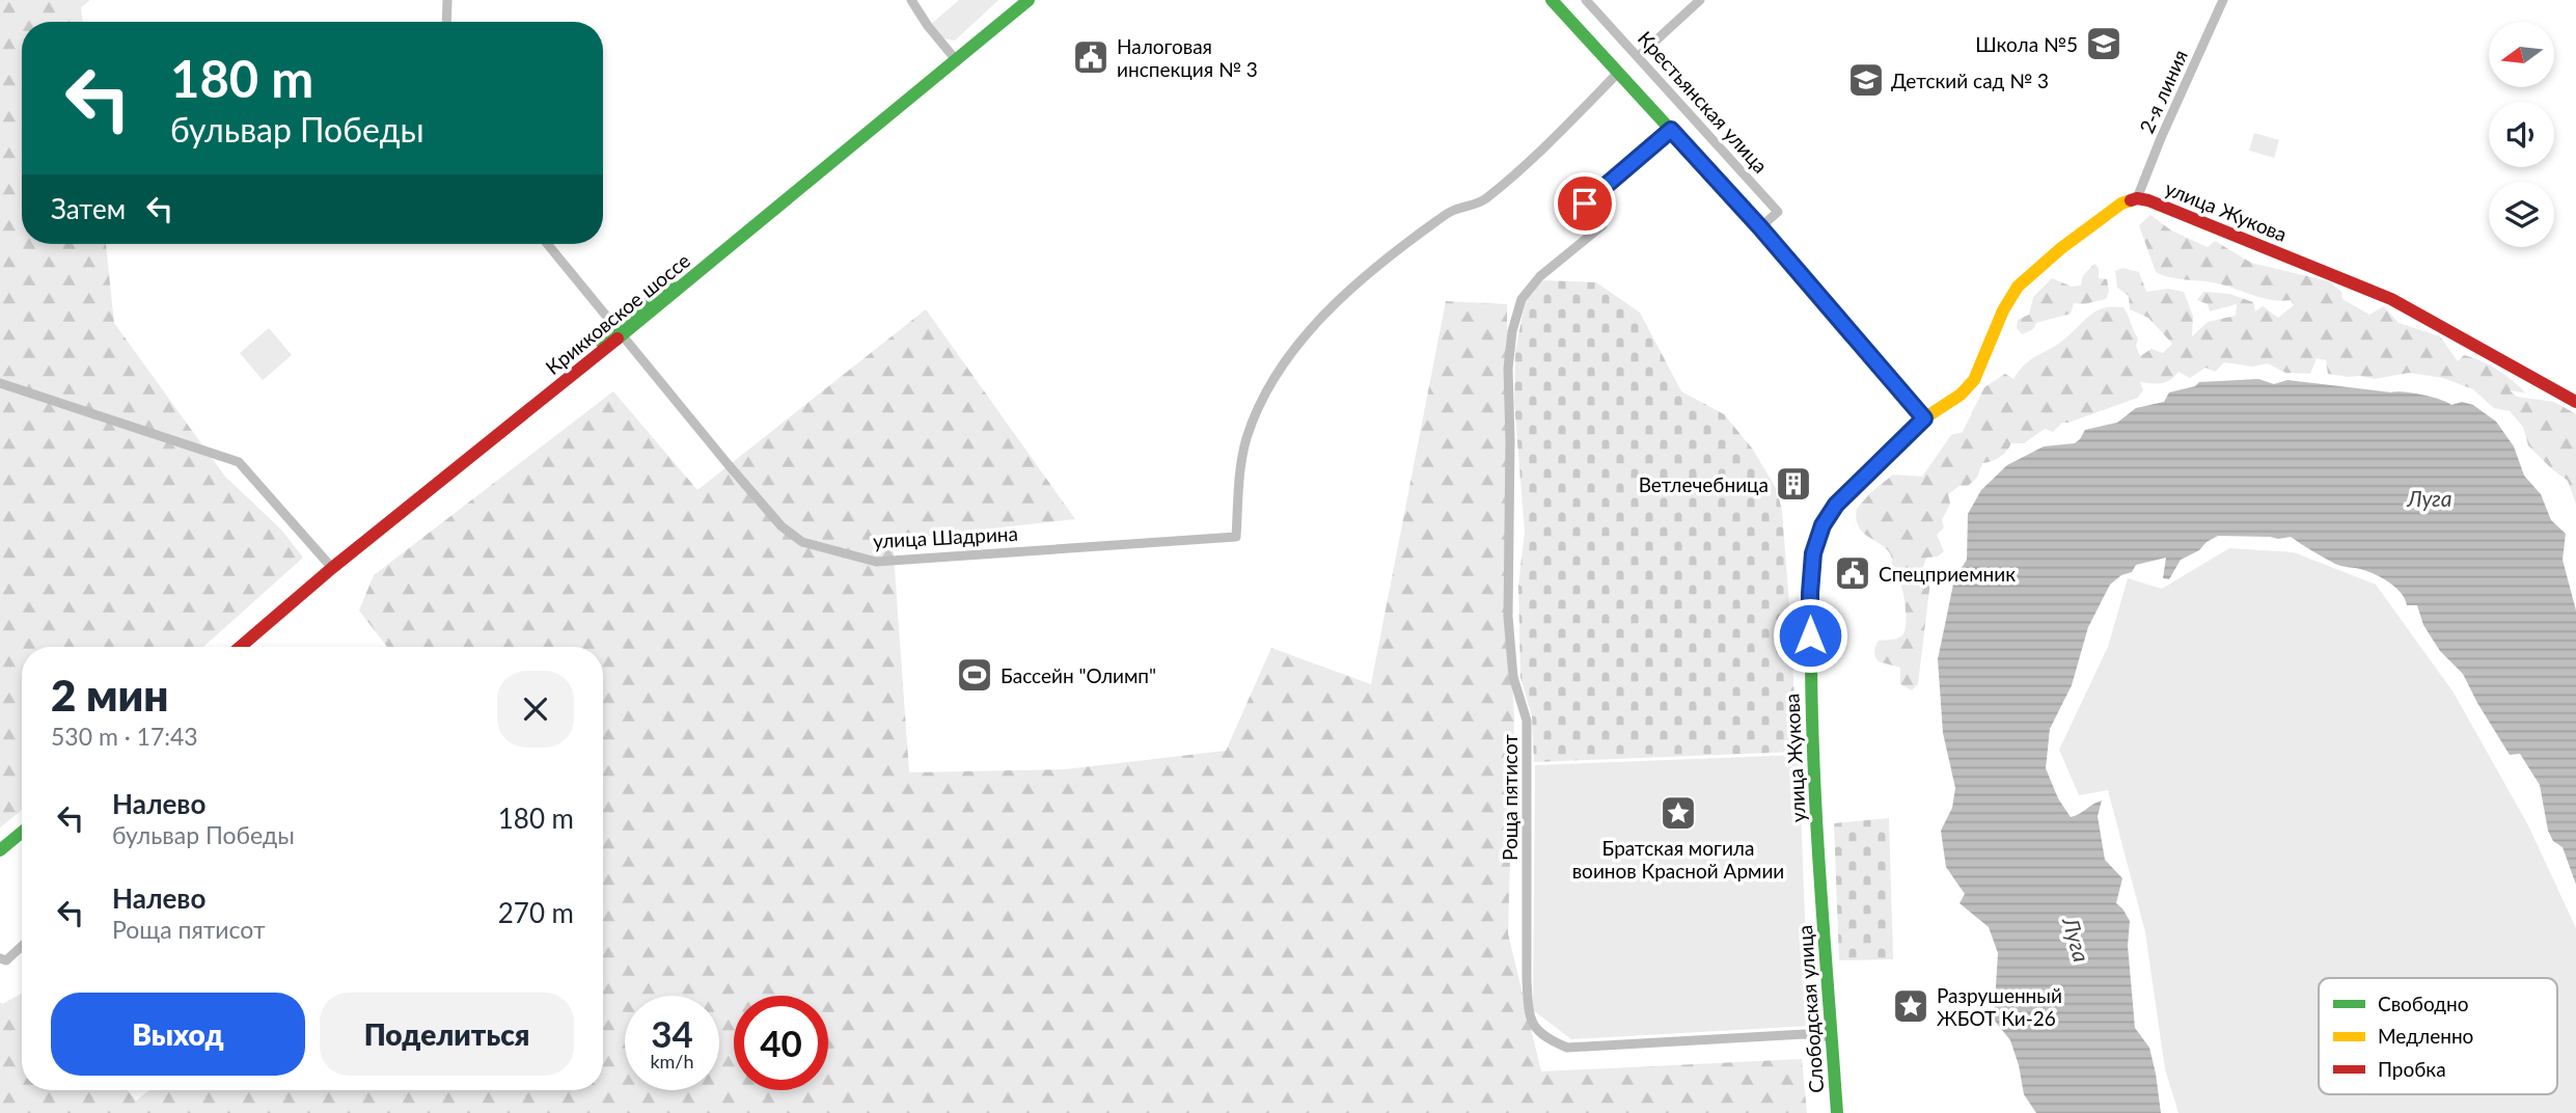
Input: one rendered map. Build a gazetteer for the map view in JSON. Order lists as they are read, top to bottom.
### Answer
{
  "streets": {
    "street": [
      "2-я линия",
      "Крестьянская улица",
      "улица Жукова",
      "Крикковское шоссе",
      "улица Шадрина",
      "Роща пятисот",
      "Слободская улица"
    ]
  },
  "crossings": [
    ["2-я линия", "улица Жукова"],
    ["улица Жукова", "Слободская улица"],
    ["Крикковское шоссе", "улица Шадрина"],
    ["Роща пятисот", "Слободская улица"]
  ],
  "water": ["Луга"],
  "places": {
    "school or university": ["Школа №5", "Детский сад № 3"],
    "public building": ["Налоговая инспекция № 3", "Спецприемник"],
    "building": ["Ветлечебница"],
    "sports": ["Бассейн \"Олимп\""],
    "place": ["Братская могила воинов Красной Армии", "Разрушенный ЖБОТ Ки-26"]
  },
  "legend": ["Свободно", "Медленно", "Пробка"],
  "north": "left",
  "page": {
    "turn": ["180 m", "бульвар Победы"],
    "then": "Затем",
    "heading": ["2 мин", "530 m · 17:43"],
    "list": [
      {
        "name": "Налево",
        "note": "бульвар Победы",
        "value": "180 m"
      },
      {
        "name": "Налево",
        "note": "Роща пятисот",
        "value": "270 m"
      }
    ],
    "buttons": ["Выход", "Поделиться"],
    "speed": "34 km/h",
    "limit": "40"
  }
}
